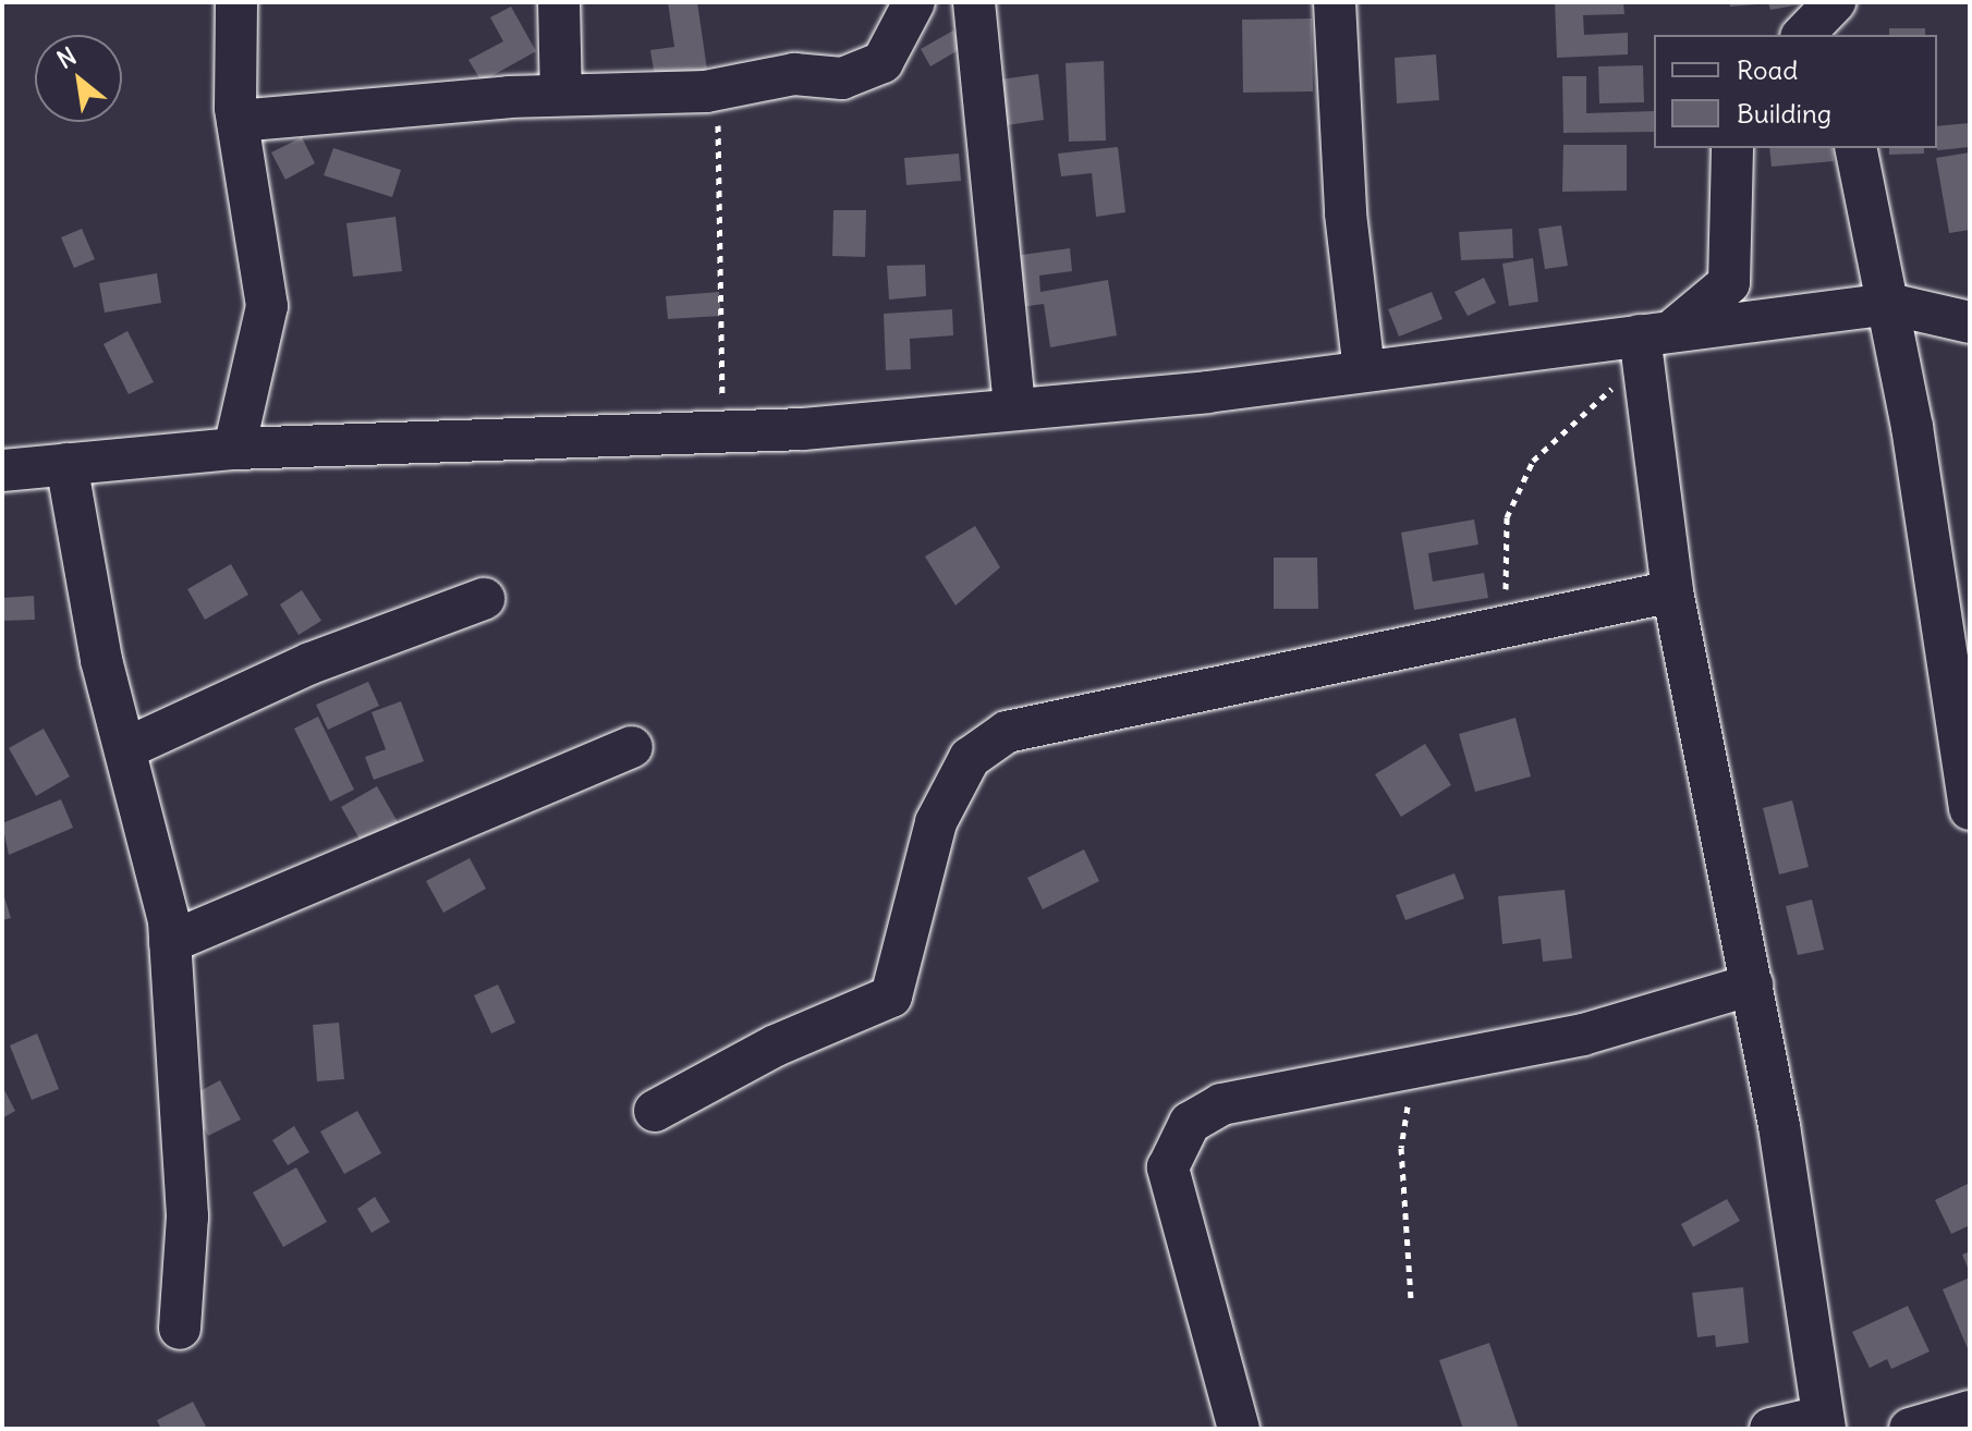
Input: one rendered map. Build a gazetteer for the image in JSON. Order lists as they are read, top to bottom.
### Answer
{
  "legend": ["Road", "Building"],
  "north": "top left"
}
